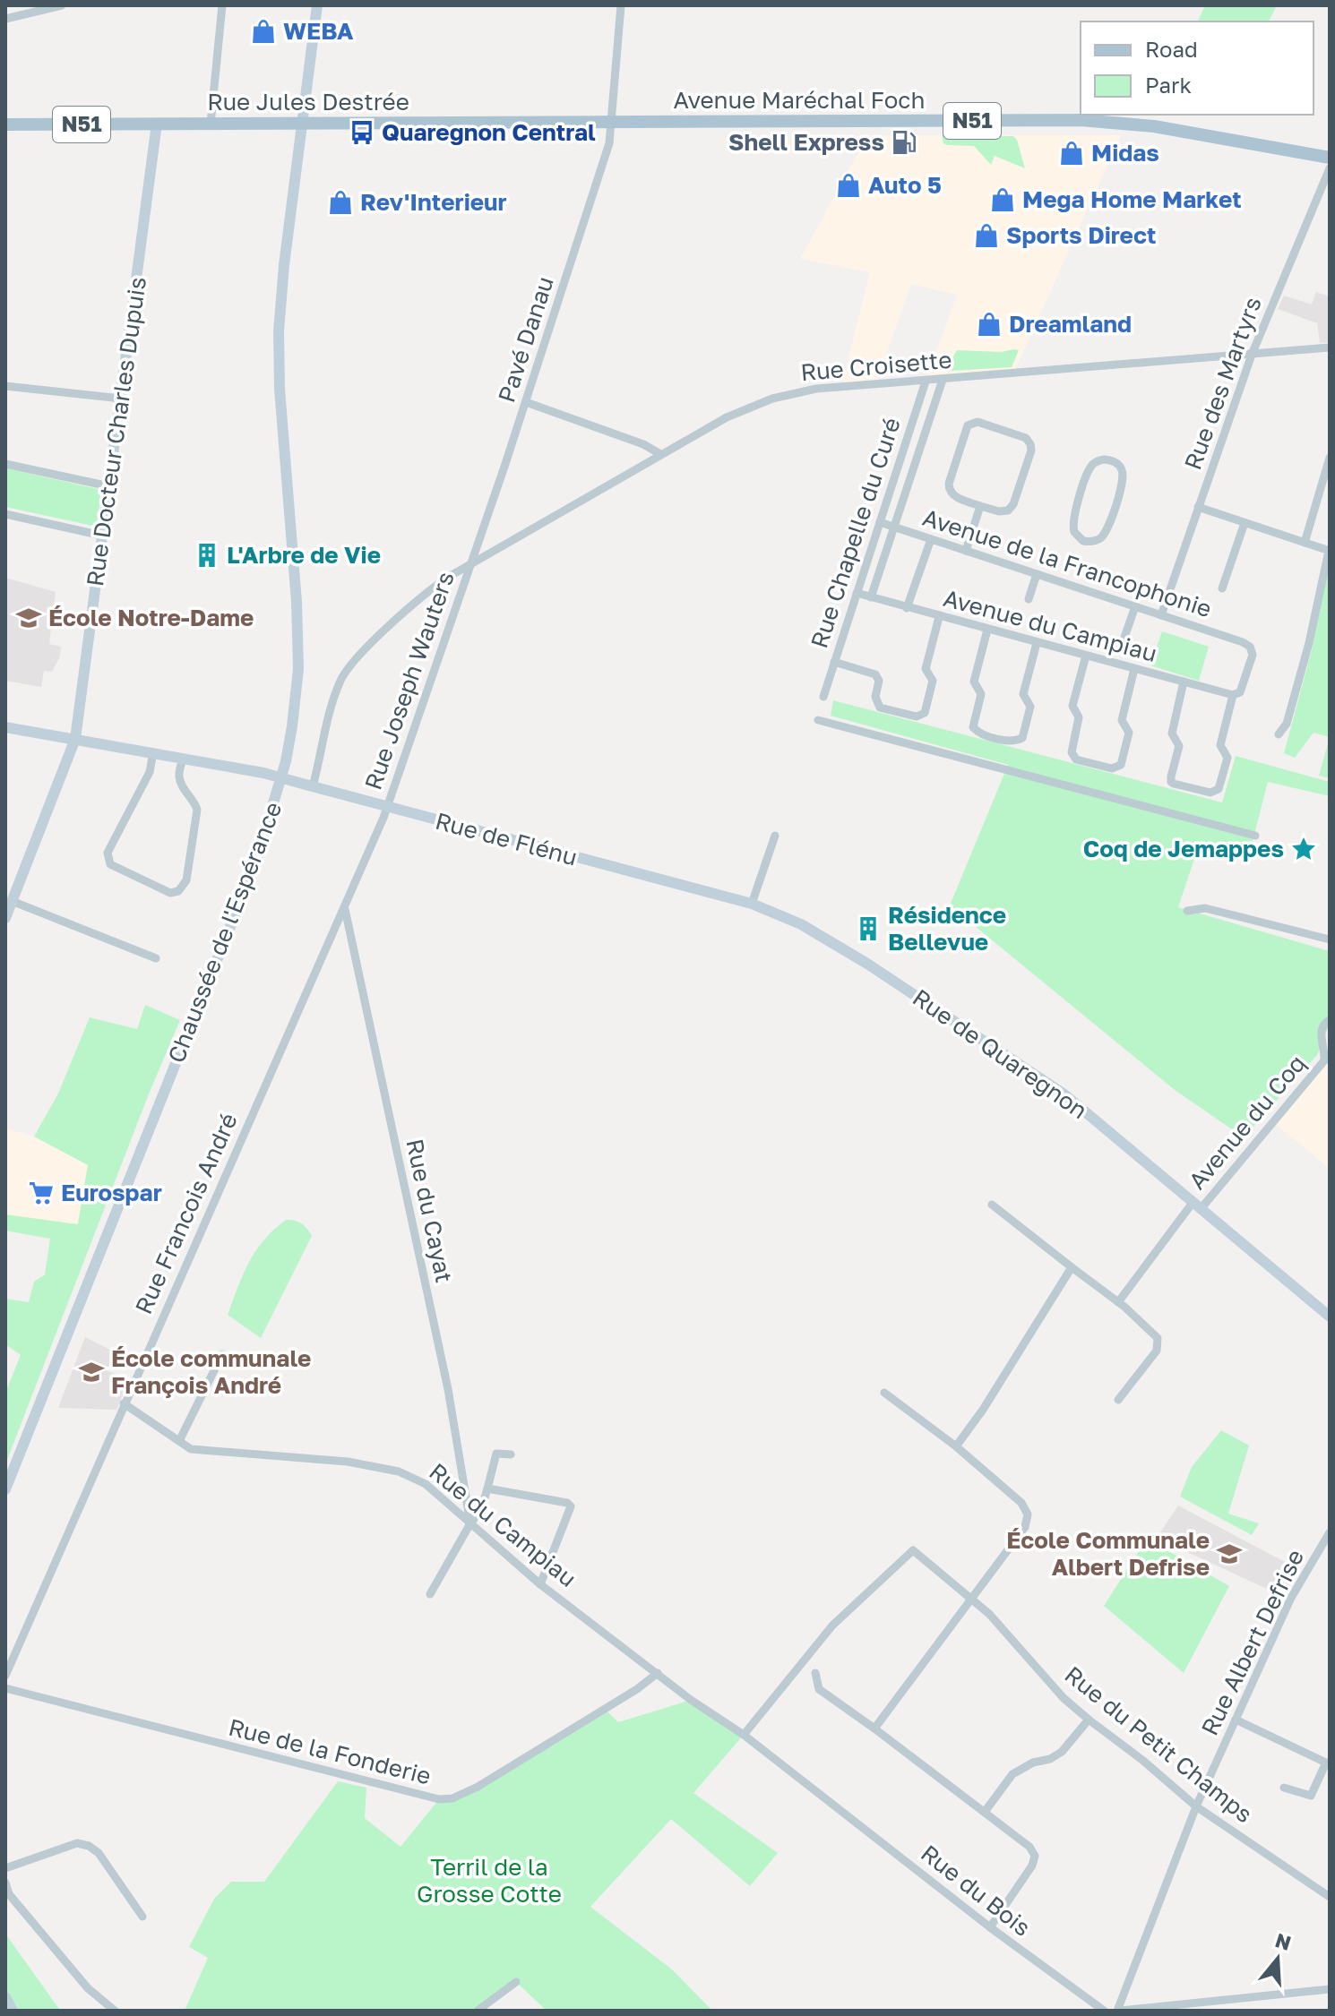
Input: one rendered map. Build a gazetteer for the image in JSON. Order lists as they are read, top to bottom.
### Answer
{
  "streets": {
    "main road": ["Avenue Maréchal Foch", "Rue Jules Destrée", "N51"],
    "street": [
      "Pavé Danau",
      "Rue Croisette",
      "Rue des Martyrs",
      "Rue Docteur Charles Dupuis",
      "Rue Chapelle du Curé",
      "Avenue de la Francophonie",
      "Avenue du Campiau",
      "Rue Joseph Wauters",
      "Rue de Flénu",
      "Chaussée de l'Espérance",
      "Rue de Quaregnon",
      "Avenue du Coq",
      "Rue du Cayat",
      "Rue Francois André",
      "Rue du Campiau",
      "Rue Albert Defrise",
      "Rue du Petit Champs",
      "Rue de la Fonderie",
      "Rue du Bois"
    ]
  },
  "crossings": [
    ["Avenue Maréchal Foch", "Rue Jules Destrée"],
    ["Avenue Maréchal Foch", "Pavé Danau"],
    ["Rue Jules Destrée", "Pavé Danau"],
    ["Rue Jules Destrée", "Rue Docteur Charles Dupuis"],
    ["Rue Jules Destrée", "Chaussée de l'Espérance"],
    ["Pavé Danau", "Rue Croisette"],
    ["Pavé Danau", "Rue Joseph Wauters"],
    ["Rue Croisette", "Rue des Martyrs"],
    ["Rue Croisette", "Rue Chapelle du Curé"],
    ["Rue Croisette", "Rue Joseph Wauters"],
    ["Rue Croisette", "Rue de Flénu"],
    ["Rue des Martyrs", "Avenue de la Francophonie"],
    ["Rue Docteur Charles Dupuis", "Rue de Flénu"],
    ["Rue Chapelle du Curé", "Avenue de la Francophonie"],
    ["Rue Chapelle du Curé", "Avenue du Campiau"],
    ["Avenue de la Francophonie", "Avenue du Campiau"],
    ["Rue Joseph Wauters", "Rue de Flénu"],
    ["Rue Joseph Wauters", "Rue Francois André"],
    ["Rue de Flénu", "Rue de Quaregnon"],
    ["Rue de Flénu", "Rue Francois André"],
    ["Rue de Quaregnon", "Avenue du Coq"],
    ["Rue du Cayat", "Rue Francois André"],
    ["Rue du Cayat", "Rue du Campiau"],
    ["Rue Francois André", "Rue du Campiau"],
    ["Rue du Campiau", "Rue du Petit Champs"],
    ["Rue du Campiau", "Rue de la Fonderie"],
    ["Rue du Campiau", "Rue du Bois"],
    ["Rue Albert Defrise", "Rue du Petit Champs"]
  ],
  "parks": ["Terril de la Grosse Cotte"],
  "places": {
    "shop": [
      "WEBA",
      "Midas",
      "Auto 5",
      "Mega Home Market",
      "Rev'Interieur",
      "Sports Direct",
      "Dreamland"
    ],
    "bus stop": ["Quaregnon Central"],
    "fuel station": ["Shell Express"],
    "building": ["L'Arbre de Vie", "Résidence Bellevue"],
    "school or university": ["École Notre-Dame", "École communale François André", "École Communale Albert Defrise"],
    "place": ["Coq de Jemappes"],
    "supermarket": ["Eurospar"]
  },
  "legend": ["Road", "Park"],
  "north": "top"
}
